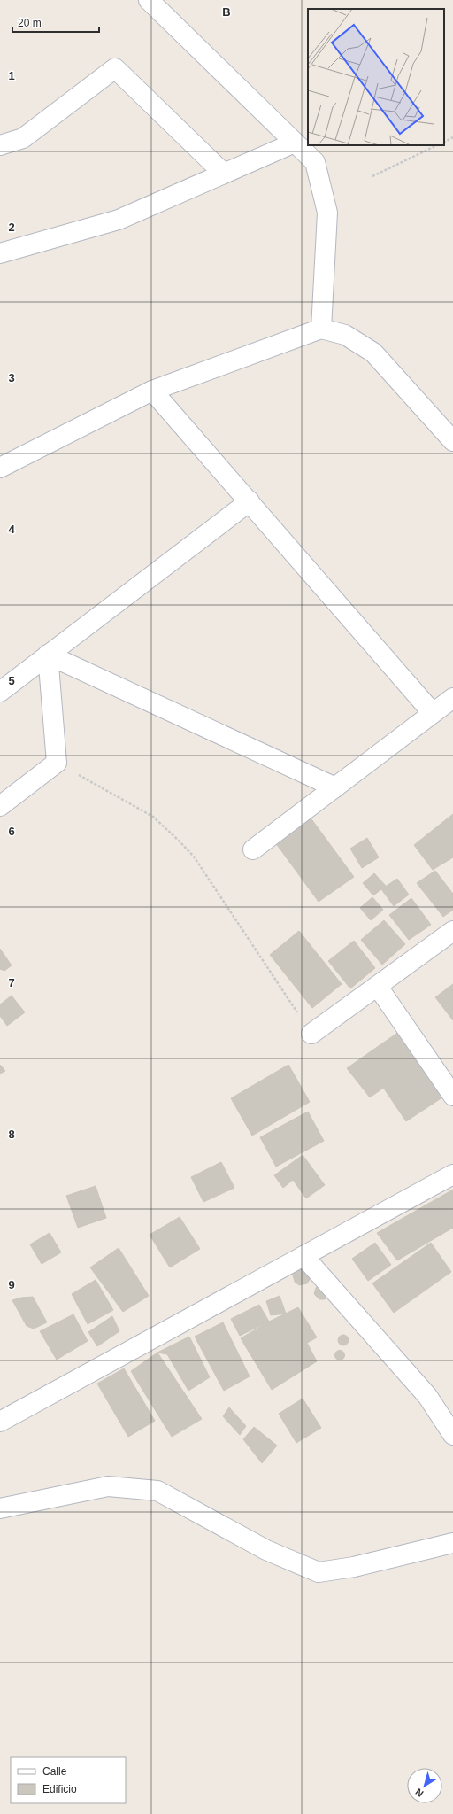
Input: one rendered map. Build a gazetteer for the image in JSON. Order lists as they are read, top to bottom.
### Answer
{
  "legend": ["Calle", "Edificio"],
  "scale_bar": "20 m",
  "north": "bottom left",
  "grid": {
    "columns": ["B"],
    "rows": [
      "1",
      "2",
      "3",
      "4",
      "5",
      "6",
      "7",
      "8",
      "9"
    ]
  }
}
